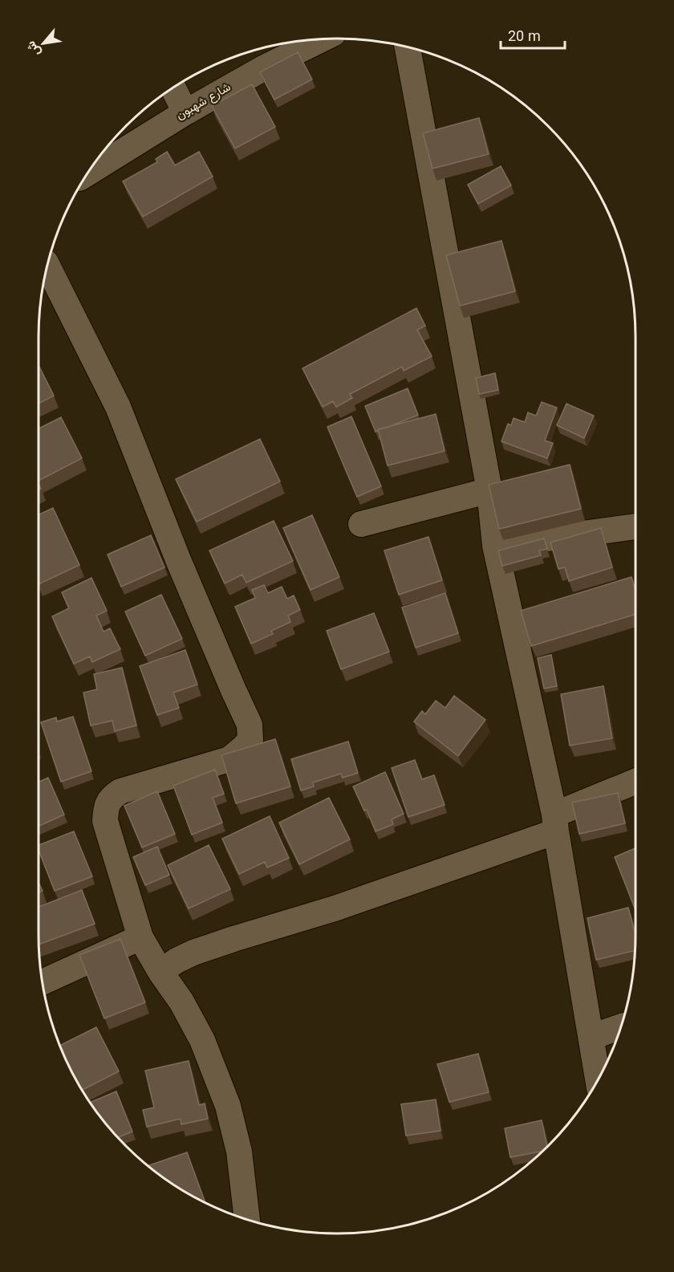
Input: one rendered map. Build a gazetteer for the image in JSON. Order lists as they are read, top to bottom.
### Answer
{
  "streets": {
    "street": ["شارع شهبون"]
  },
  "scale_bar": "20 m",
  "north": "bottom left"
}
